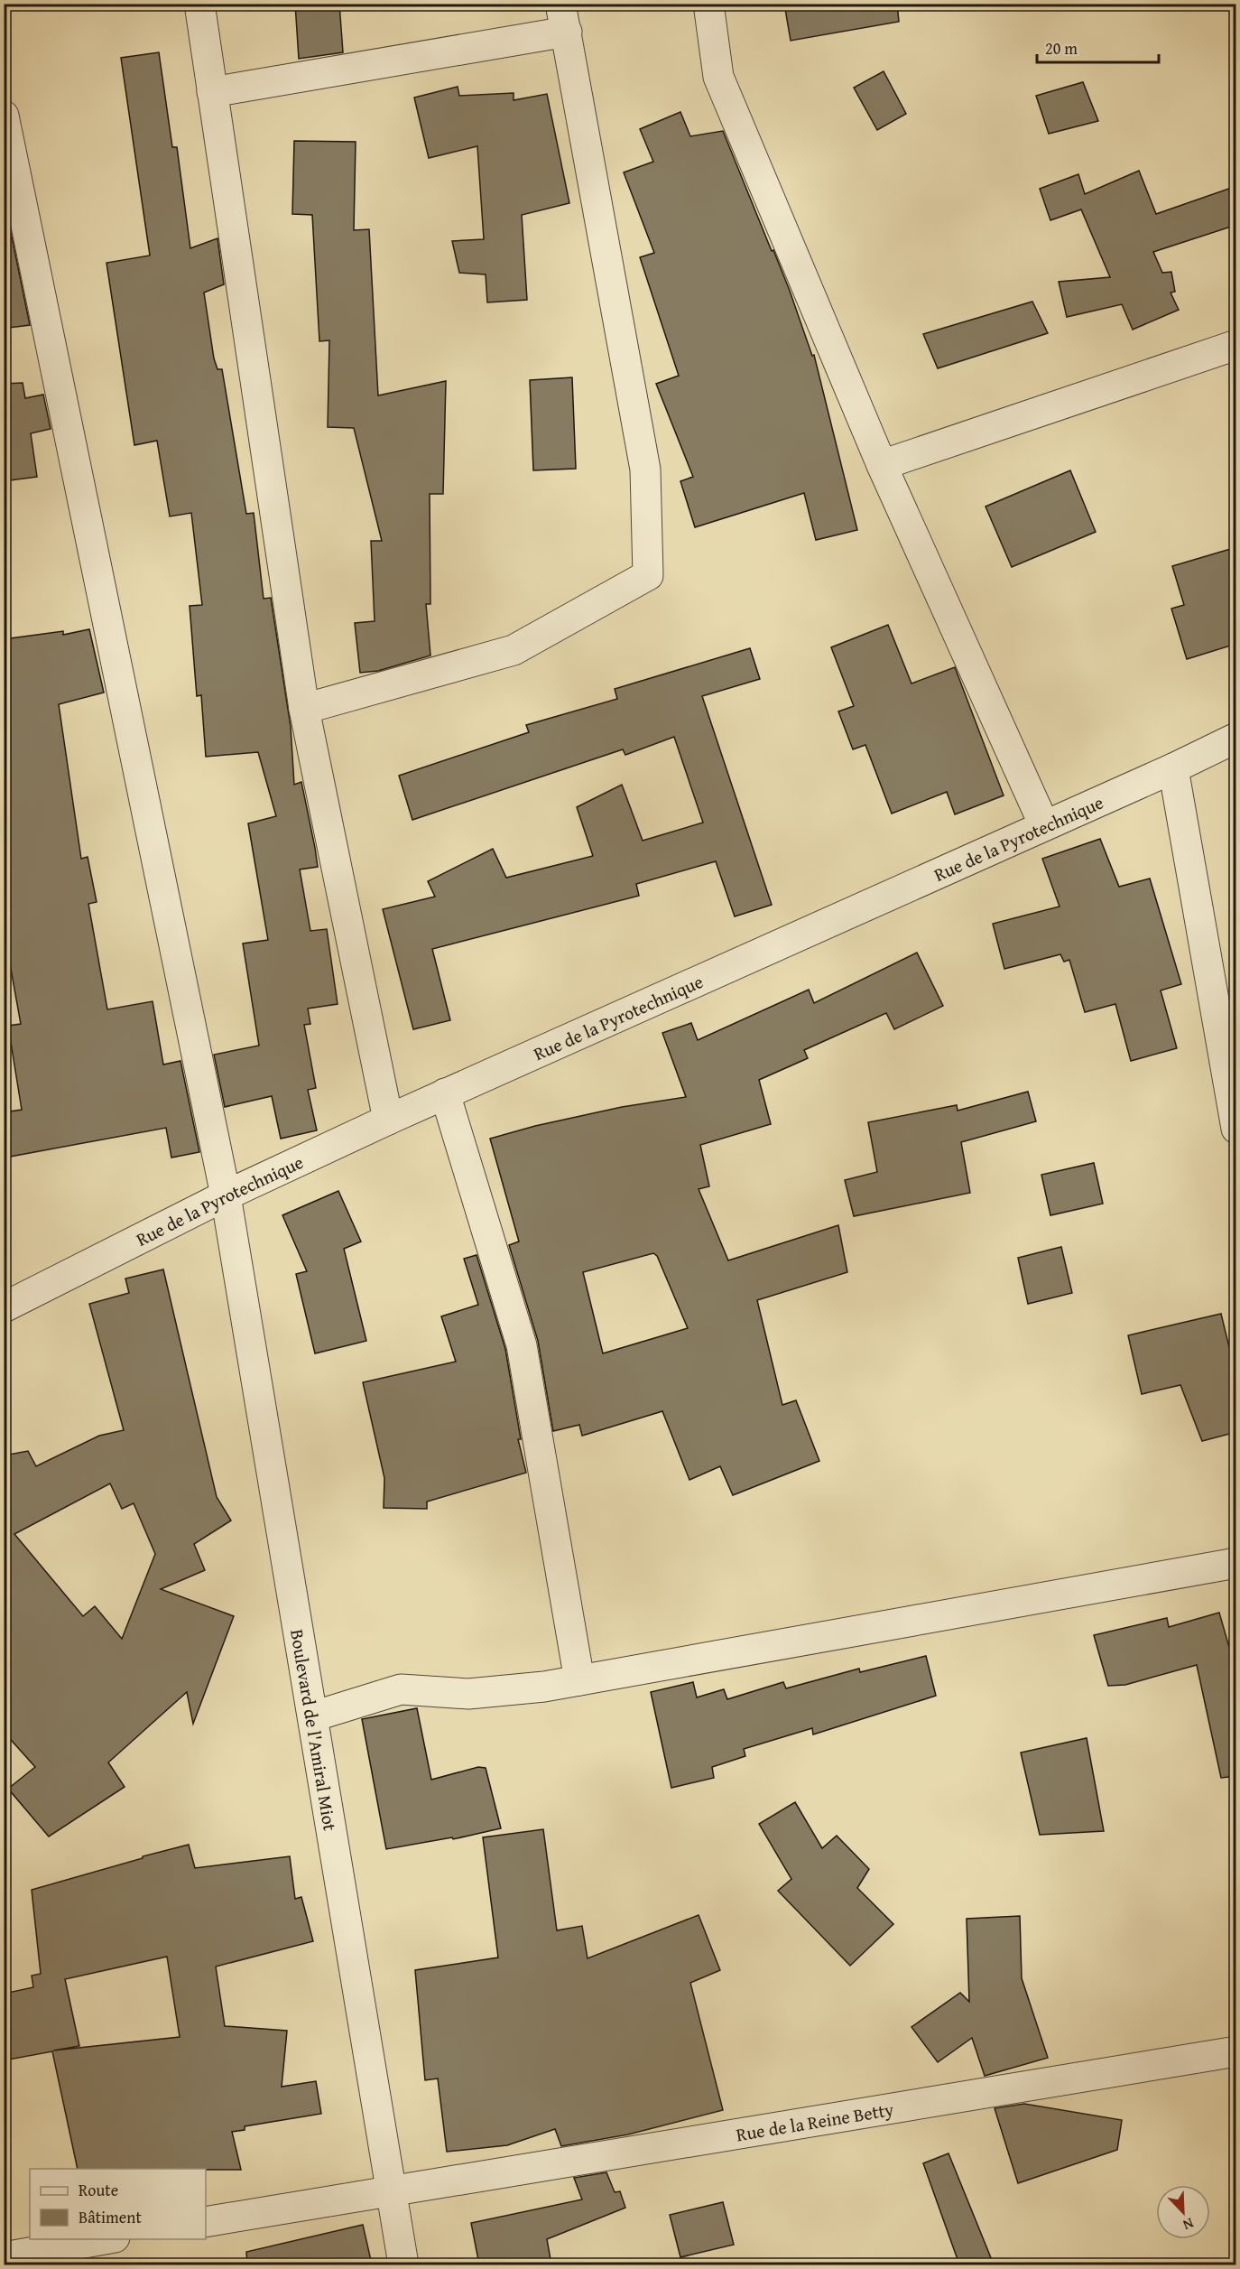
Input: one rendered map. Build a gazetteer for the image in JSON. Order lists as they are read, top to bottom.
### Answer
{
  "streets": {
    "street": ["Rue de la Pyrotechnique", "Boulevard de l'Amiral Miot", "Rue de la Reine Betty"]
  },
  "crossings": [
    ["Rue de la Pyrotechnique", "Boulevard de l'Amiral Miot"],
    ["Boulevard de l'Amiral Miot", "Rue de la Reine Betty"]
  ],
  "legend": ["Route", "Bâtiment"],
  "scale_bar": "20 m",
  "north": "bottom right"
}
